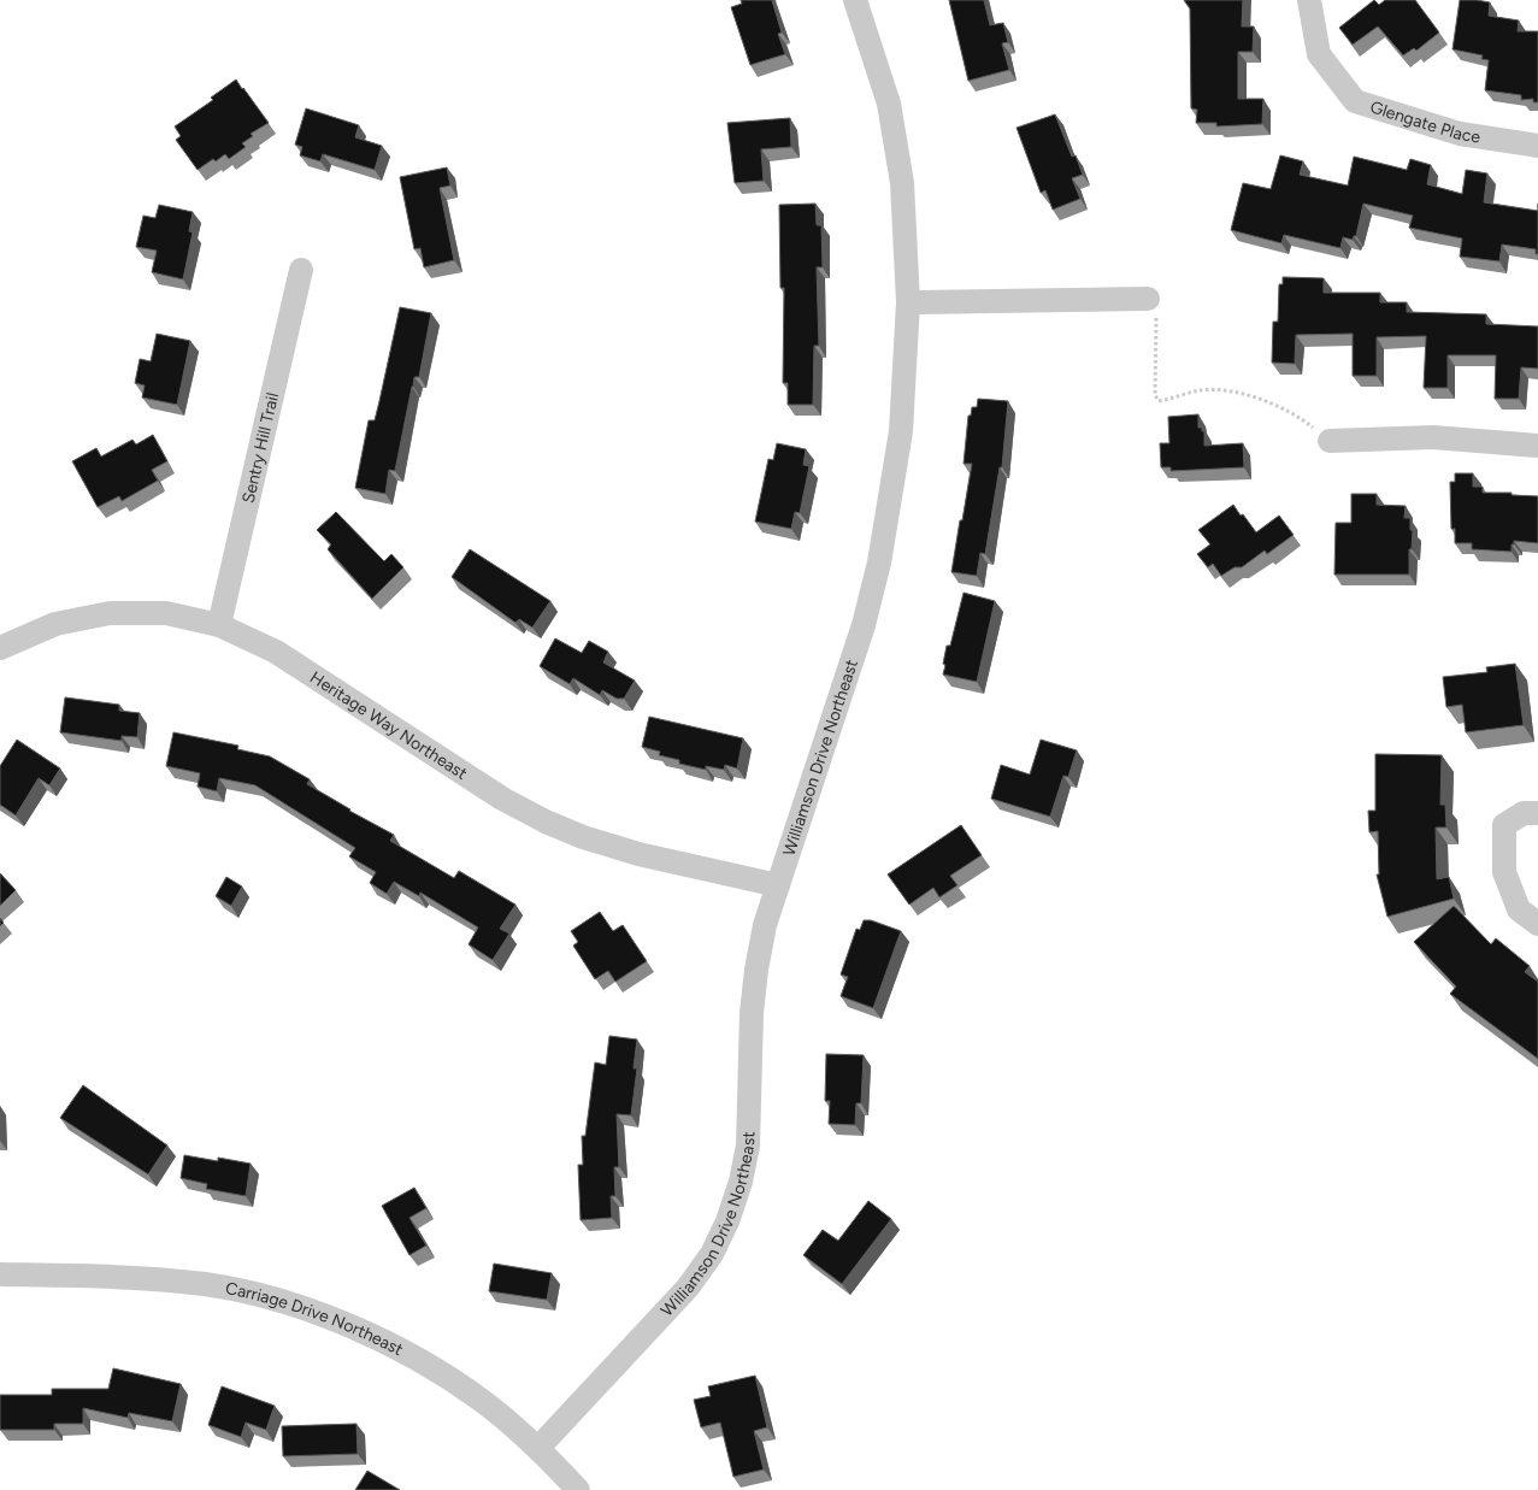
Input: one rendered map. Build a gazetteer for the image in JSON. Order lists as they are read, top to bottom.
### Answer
{
  "streets": {
    "street": [
      "Glengate Place",
      "Sentry Hill Trail",
      "Heritage Way Northeast",
      "Williamson Drive Northeast",
      "Carriage Drive Northeast"
    ]
  },
  "crossings": [
    ["Sentry Hill Trail", "Heritage Way Northeast"],
    ["Heritage Way Northeast", "Williamson Drive Northeast"],
    ["Williamson Drive Northeast", "Carriage Drive Northeast"]
  ]
}
